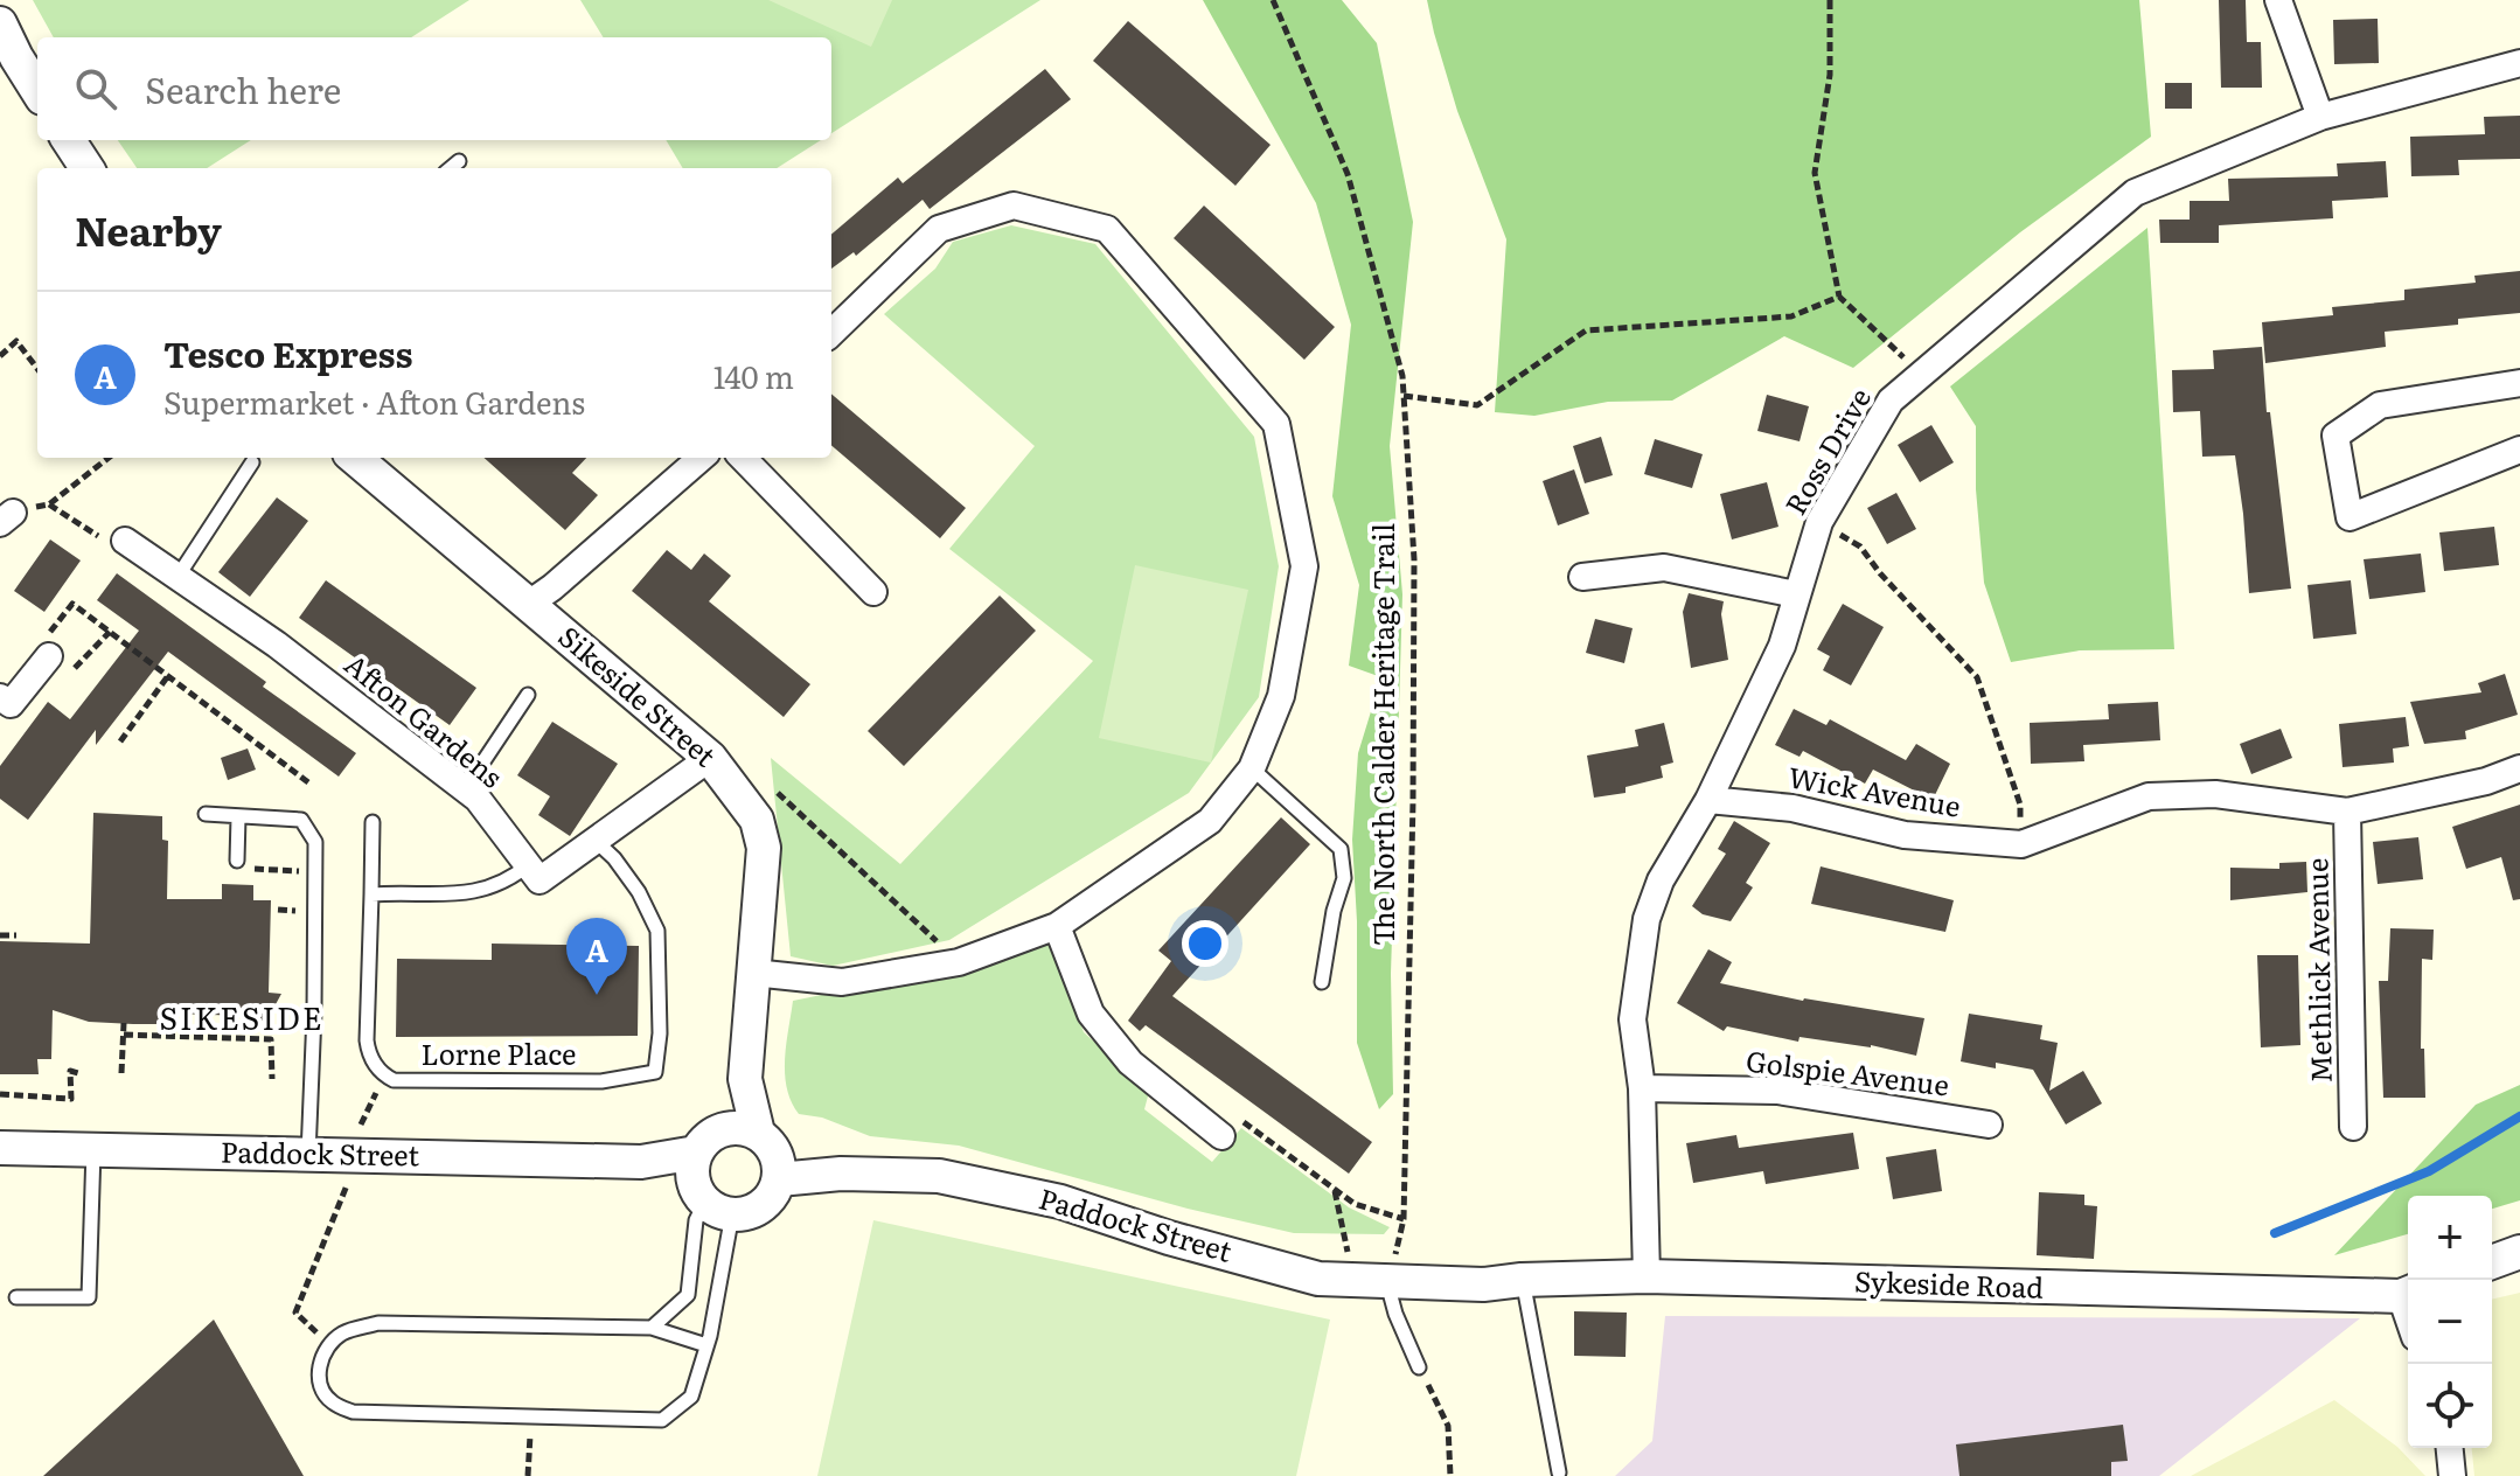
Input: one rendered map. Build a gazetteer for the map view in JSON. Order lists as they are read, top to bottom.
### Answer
{
  "streets": {
    "street": [
      "Ross Drive",
      "Sikeside Street",
      "Afton Gardens",
      "Wick Avenue",
      "Methlick Avenue",
      "Golspie Avenue",
      "Paddock Street",
      "Sykeside Road"
    ],
    "lane": ["Lorne Place"],
    "path": ["The North Calder Heritage Trail"]
  },
  "crossings": [
    ["Ross Drive", "Wick Avenue"],
    ["Ross Drive", "Golspie Avenue"],
    ["Ross Drive", "Sykeside Road"],
    ["Sikeside Street", "Paddock Street"],
    ["The North Calder Heritage Trail", "Paddock Street"],
    ["Wick Avenue", "Methlick Avenue"],
    ["Paddock Street", "Sykeside Road"]
  ],
  "districts": ["SIKESIDE"],
  "page": {
    "search": "Search here",
    "heading": "Nearby",
    "list": [
      {
        "mark": "A",
        "name": "Tesco Express",
        "note": "Supermarket · Afton Gardens",
        "value": "140 m"
      }
    ],
    "pins": "A",
    "map_buttons": ["+", "−"]
  }
}
